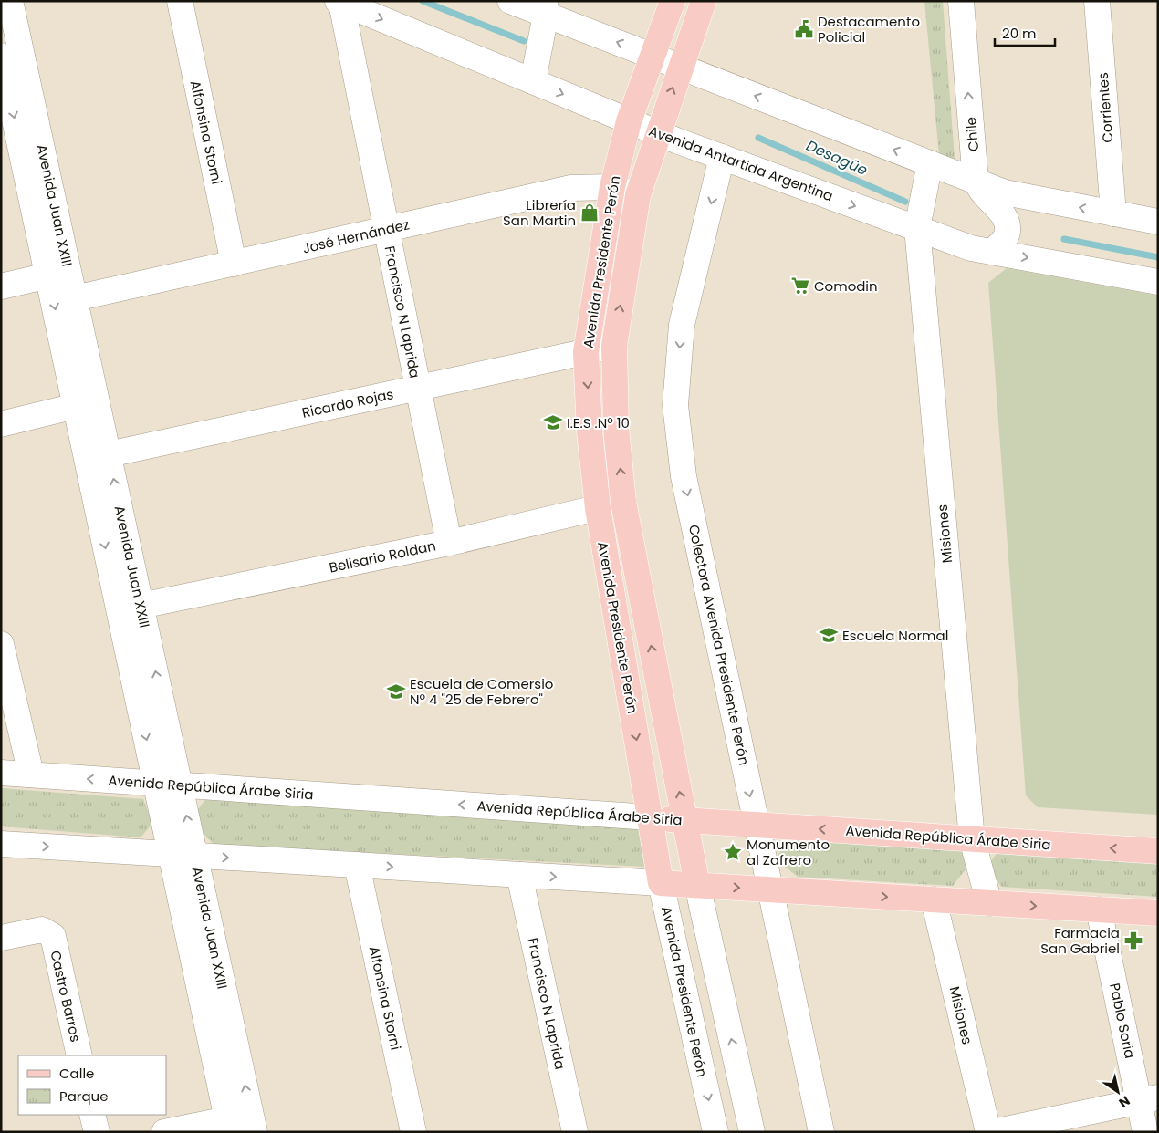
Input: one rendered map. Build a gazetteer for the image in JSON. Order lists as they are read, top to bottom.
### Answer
{
  "streets": {
    "main road": ["Avenida Presidente Perón", "Avenida República Árabe Siria"],
    "street": [
      "Corrientes",
      "Alfonsina Storni",
      "Chile",
      "Avenida Antartida Argentina",
      "Avenida Juan XXIII",
      "José Hernández",
      "Francisco N Laprida",
      "Ricardo Rojas",
      "Misiones",
      "Belisario Roldan",
      "Colectora Avenida Presidente Perón",
      "Castro Barros",
      "Pablo Soria"
    ]
  },
  "crossings": [
    ["Alfonsina Storni", "José Hernández"],
    ["Avenida Antartida Argentina", "Avenida Presidente Perón"],
    ["Avenida Antartida Argentina", "Francisco N Laprida"],
    ["Avenida Antartida Argentina", "Misiones"],
    ["Avenida Antartida Argentina", "Colectora Avenida Presidente Perón"],
    ["Avenida Juan XXIII", "José Hernández"],
    ["Avenida Juan XXIII", "Ricardo Rojas"],
    ["Avenida Juan XXIII", "Belisario Roldan"],
    ["Avenida Juan XXIII", "Avenida República Árabe Siria"],
    ["José Hernández", "Avenida Presidente Perón"],
    ["José Hernández", "Francisco N Laprida"],
    ["Avenida Presidente Perón", "Ricardo Rojas"],
    ["Avenida Presidente Perón", "Belisario Roldan"],
    ["Avenida Presidente Perón", "Avenida República Árabe Siria"],
    ["Francisco N Laprida", "Ricardo Rojas"],
    ["Francisco N Laprida", "Belisario Roldan"],
    ["Misiones", "Avenida República Árabe Siria"],
    ["Colectora Avenida Presidente Perón", "Avenida República Árabe Siria"]
  ],
  "one_way": ["Chile", "Colectora Avenida Presidente Perón"],
  "water": ["Desagüe"],
  "places": {
    "public building": ["Destacamento Policial"],
    "shop": ["Librería San Martin"],
    "supermarket": ["Comodin"],
    "school or university": ["I.E.S .Nº 10", "Escuela Normal", "Escuela de Comersio Nº 4 \"25 de Febrero\""],
    "place": ["Monumento al Zafrero"],
    "pharmacy": ["Farmacia San Gabriel"]
  },
  "legend": ["Calle", "Parque"],
  "scale_bar": "20 m",
  "north": "bottom right"
}
